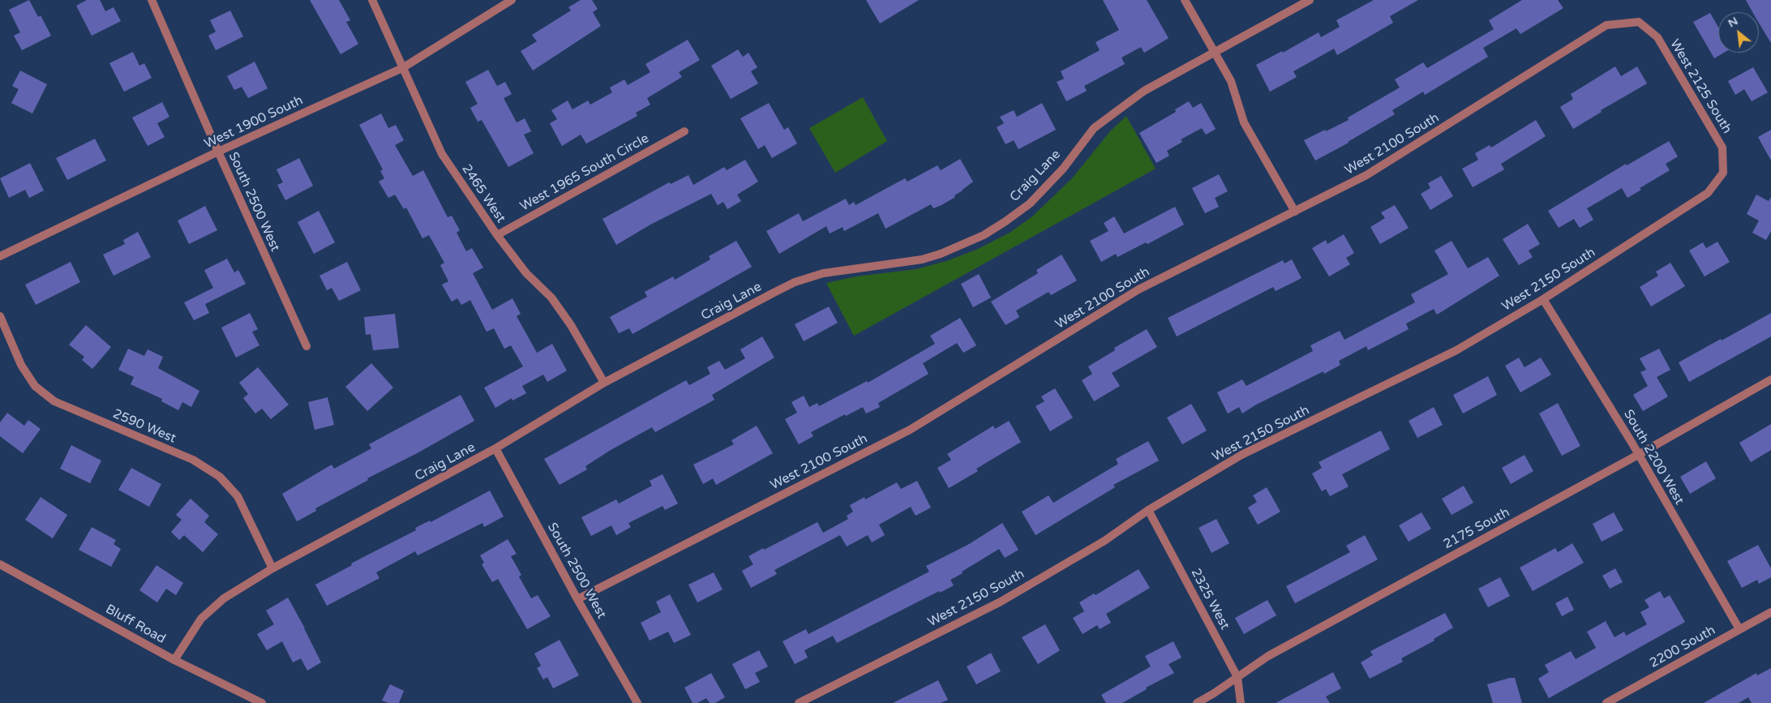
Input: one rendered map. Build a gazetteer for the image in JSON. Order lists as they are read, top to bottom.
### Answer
{
  "streets": {
    "street": [
      "West 2125 South",
      "West 1900 South",
      "West 2100 South",
      "West 1965 South Circle",
      "Craig Lane",
      "2465 West",
      "South 2500 West",
      "West 2150 South",
      "2590 West",
      "South 2200 West",
      "2175 South",
      "2325 West",
      "Bluff Road",
      "2200 South"
    ]
  },
  "crossings": [
    ["West 2125 South", "West 2100 South"],
    ["West 2125 South", "West 2150 South"],
    ["West 1900 South", "2465 West"],
    ["West 1900 South", "South 2500 West"],
    ["West 2100 South", "South 2500 West"],
    ["West 1965 South Circle", "2465 West"],
    ["Craig Lane", "2465 West"],
    ["Craig Lane", "South 2500 West"],
    ["Craig Lane", "2590 West"],
    ["Craig Lane", "Bluff Road"],
    ["West 2150 South", "South 2200 West"],
    ["West 2150 South", "2325 West"],
    ["South 2200 West", "2175 South"],
    ["South 2200 West", "2200 South"],
    ["2175 South", "2325 West"]
  ],
  "north": "top left"
}
